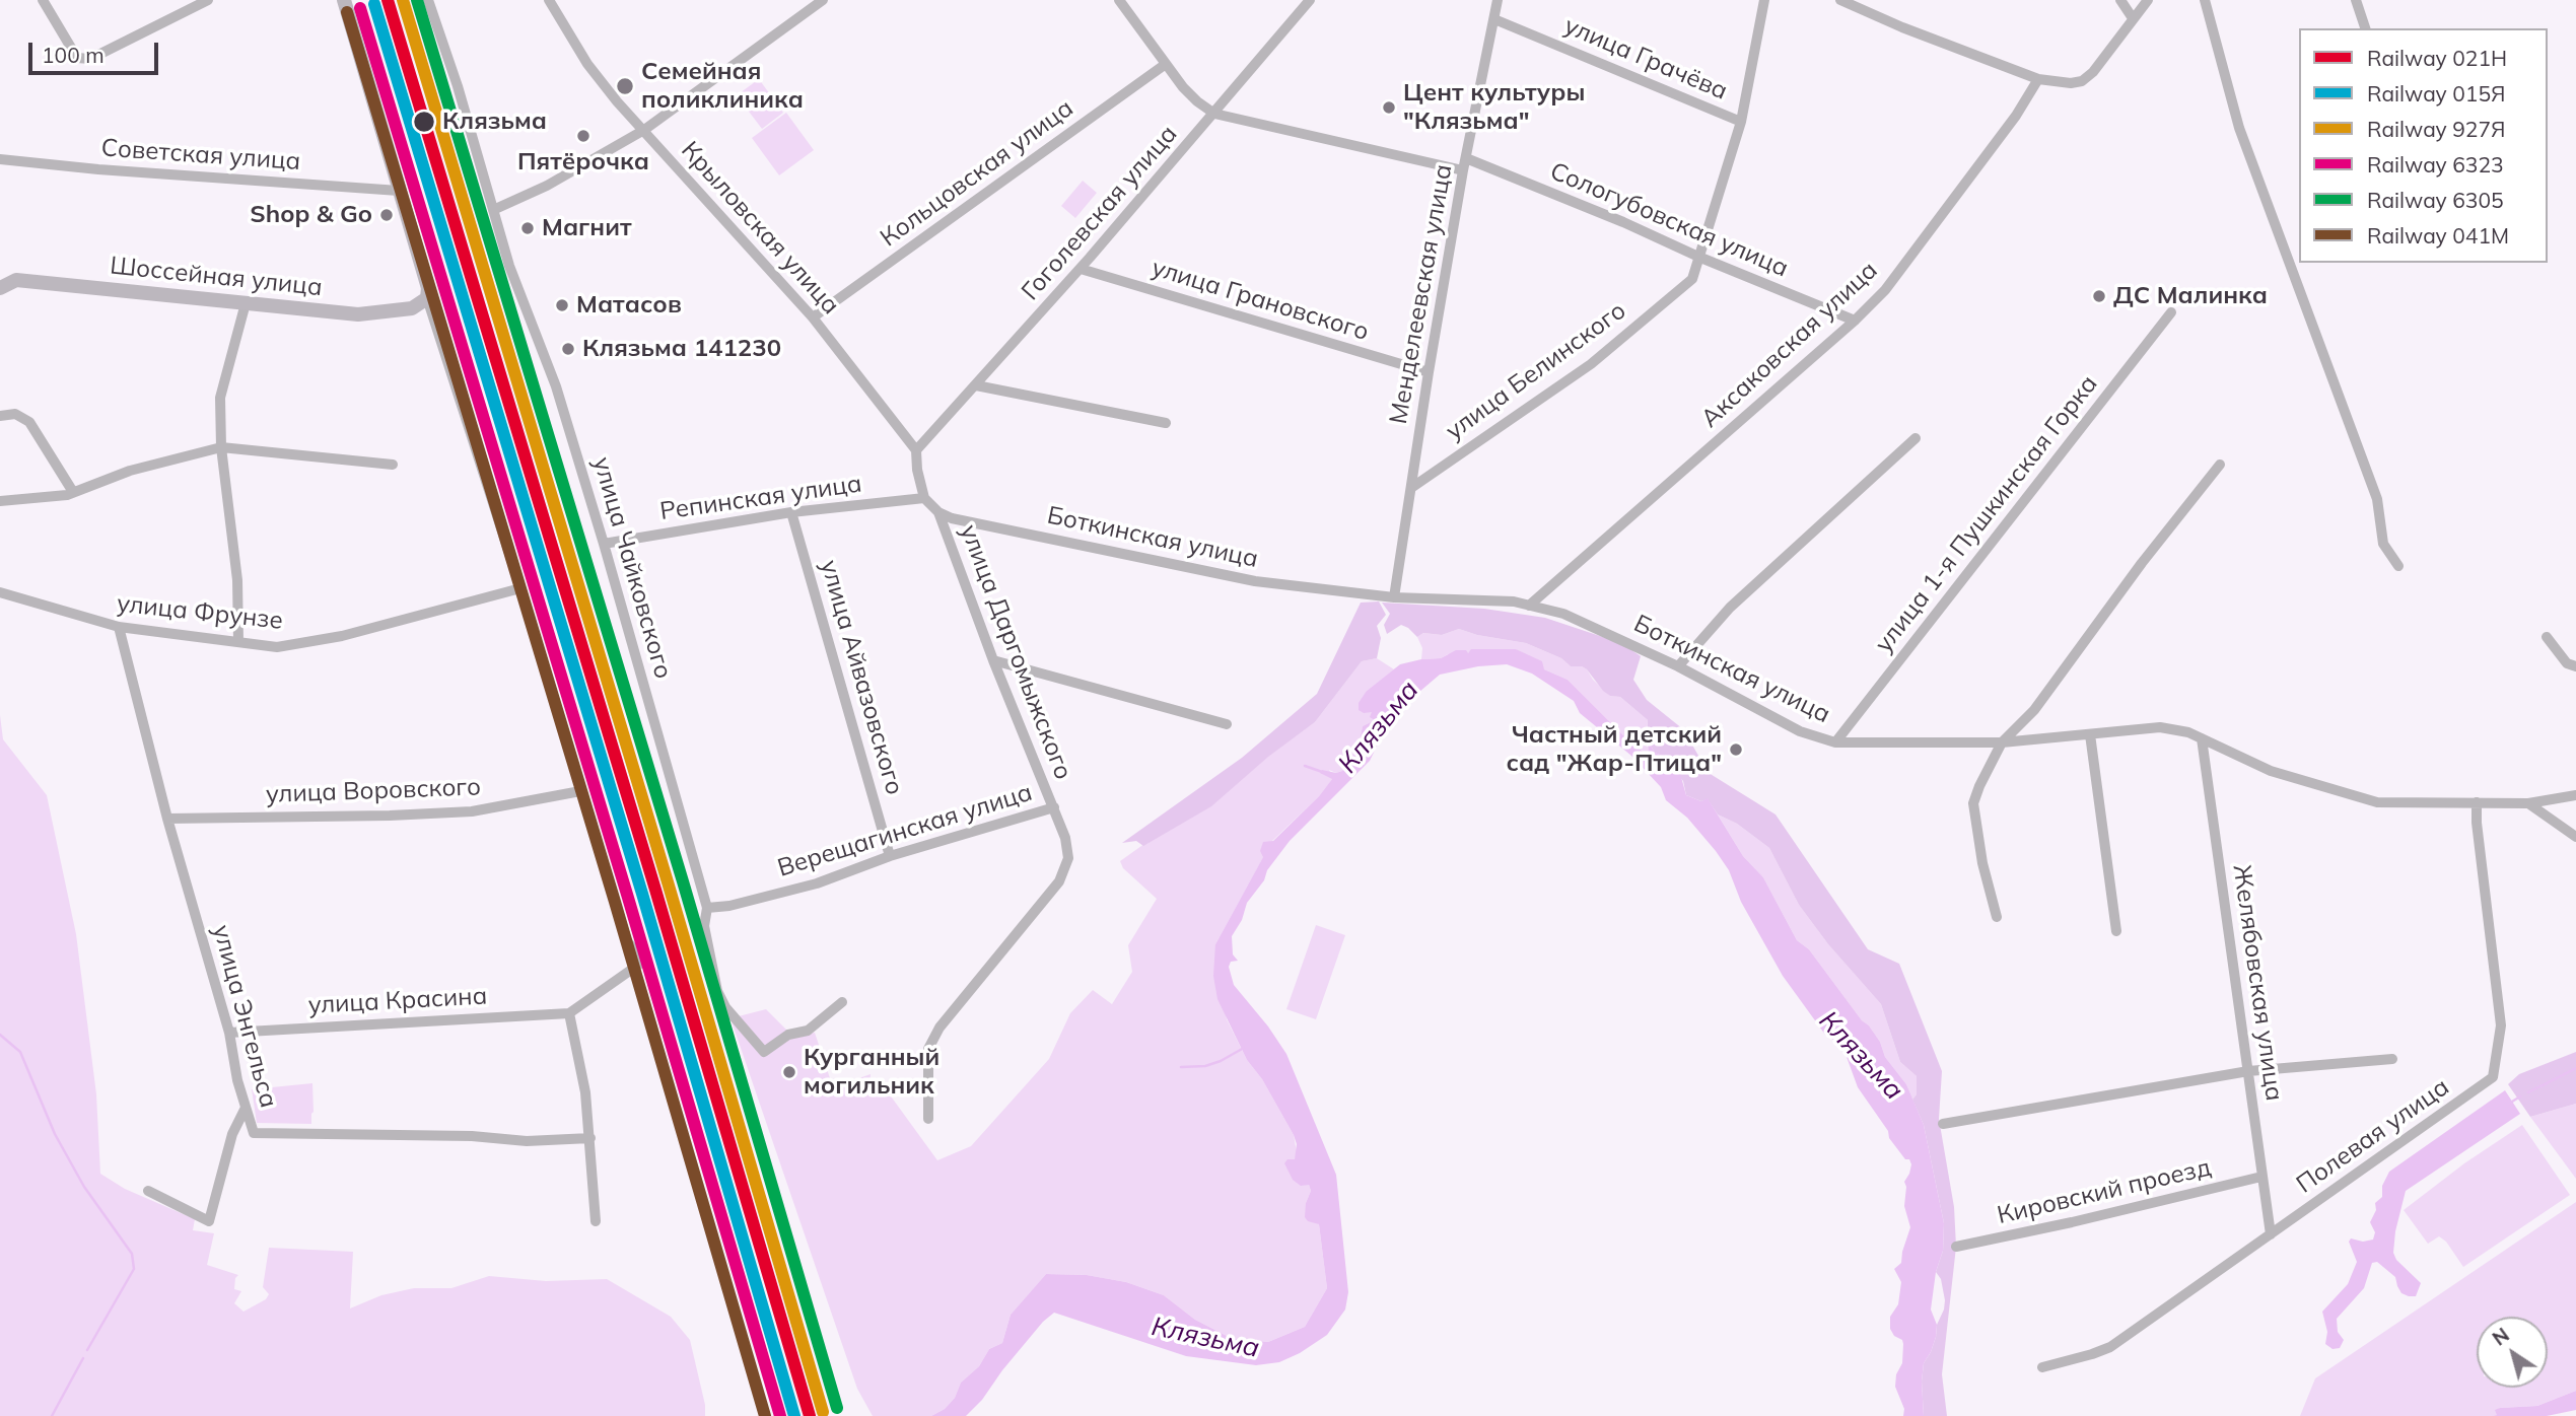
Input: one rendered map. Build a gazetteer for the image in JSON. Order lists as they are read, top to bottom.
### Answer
{
  "streets": {
    "main road": ["Шоссейная улица"],
    "street": [
      "улица Грачёва",
      "Советская улица",
      "Кольцовская улица",
      "Гоголевская улица",
      "Сологубовская улица",
      "Крыловская улица",
      "Менделеевская улица",
      "улица Грановского",
      "Аксаковская улица",
      "улица Белинского",
      "Репинская улица",
      "улица 1-я Пушкинская Горка",
      "Боткинская улица",
      "улица Чайковского",
      "улица Фрунзе",
      "улица Даргомыжского",
      "улица Айвазовского",
      "улица Воровского",
      "Верещагинская улица",
      "Желябовская улица",
      "улица Красина",
      "улица Энгельса",
      "Полевая улица",
      "Кировский проезд"
    ]
  },
  "crossings": [
    ["улица Грачёва", "Менделеевская улица"],
    ["улица Грачёва", "улица Белинского"],
    ["Кольцовская улица", "Крыловская улица"],
    ["Гоголевская улица", "Крыловская улица"],
    ["Гоголевская улица", "улица Грановского"],
    ["Сологубовская улица", "Менделеевская улица"],
    ["Сологубовская улица", "Аксаковская улица"],
    ["Сологубовская улица", "улица Белинского"],
    ["Менделеевская улица", "улица Грановского"],
    ["Менделеевская улица", "улица Белинского"],
    ["Менделеевская улица", "Боткинская улица"],
    ["Аксаковская улица", "Боткинская улица"],
    ["Репинская улица", "Боткинская улица"],
    ["Репинская улица", "улица Чайковского"],
    ["Репинская улица", "улица Айвазовского"],
    ["улица 1-я Пушкинская Горка", "Боткинская улица"],
    ["Боткинская улица", "улица Даргомыжского"],
    ["Боткинская улица", "Желябовская улица"],
    ["Боткинская улица", "Полевая улица"],
    ["улица Чайковского", "Верещагинская улица"],
    ["улица Фрунзе", "улица Энгельса"],
    ["улица Даргомыжского", "Верещагинская улица"],
    ["улица Айвазовского", "Верещагинская улица"],
    ["улица Воровского", "улица Энгельса"],
    ["Желябовская улица", "Полевая улица"],
    ["Желябовская улица", "Кировский проезд"],
    ["улица Красина", "улица Энгельса"]
  ],
  "water": ["Клязьма"],
  "places": [
    "Семейная поликлиника",
    "Цент культуры \"Клязьма\"",
    "Клязьма",
    "Пятёрочка",
    "Shop & Go",
    "Магнит",
    "ДС Малинка",
    "Матасов",
    "Клязьма 141230",
    "Частный детский сад \"Жар-Птица\"",
    "Курганный могильник"
  ],
  "lines": [
    "rail line 021Н",
    "rail line 927Я",
    "rail line 6305",
    "rail line 015Я",
    "rail line 6323",
    "rail line 041М"
  ],
  "legend": [
    "Railway 021Н",
    "Railway 015Я",
    "Railway 927Я",
    "Railway 6323",
    "Railway 6305",
    "Railway 041М"
  ],
  "scale_bar": "100 m",
  "north": "top left"
}
